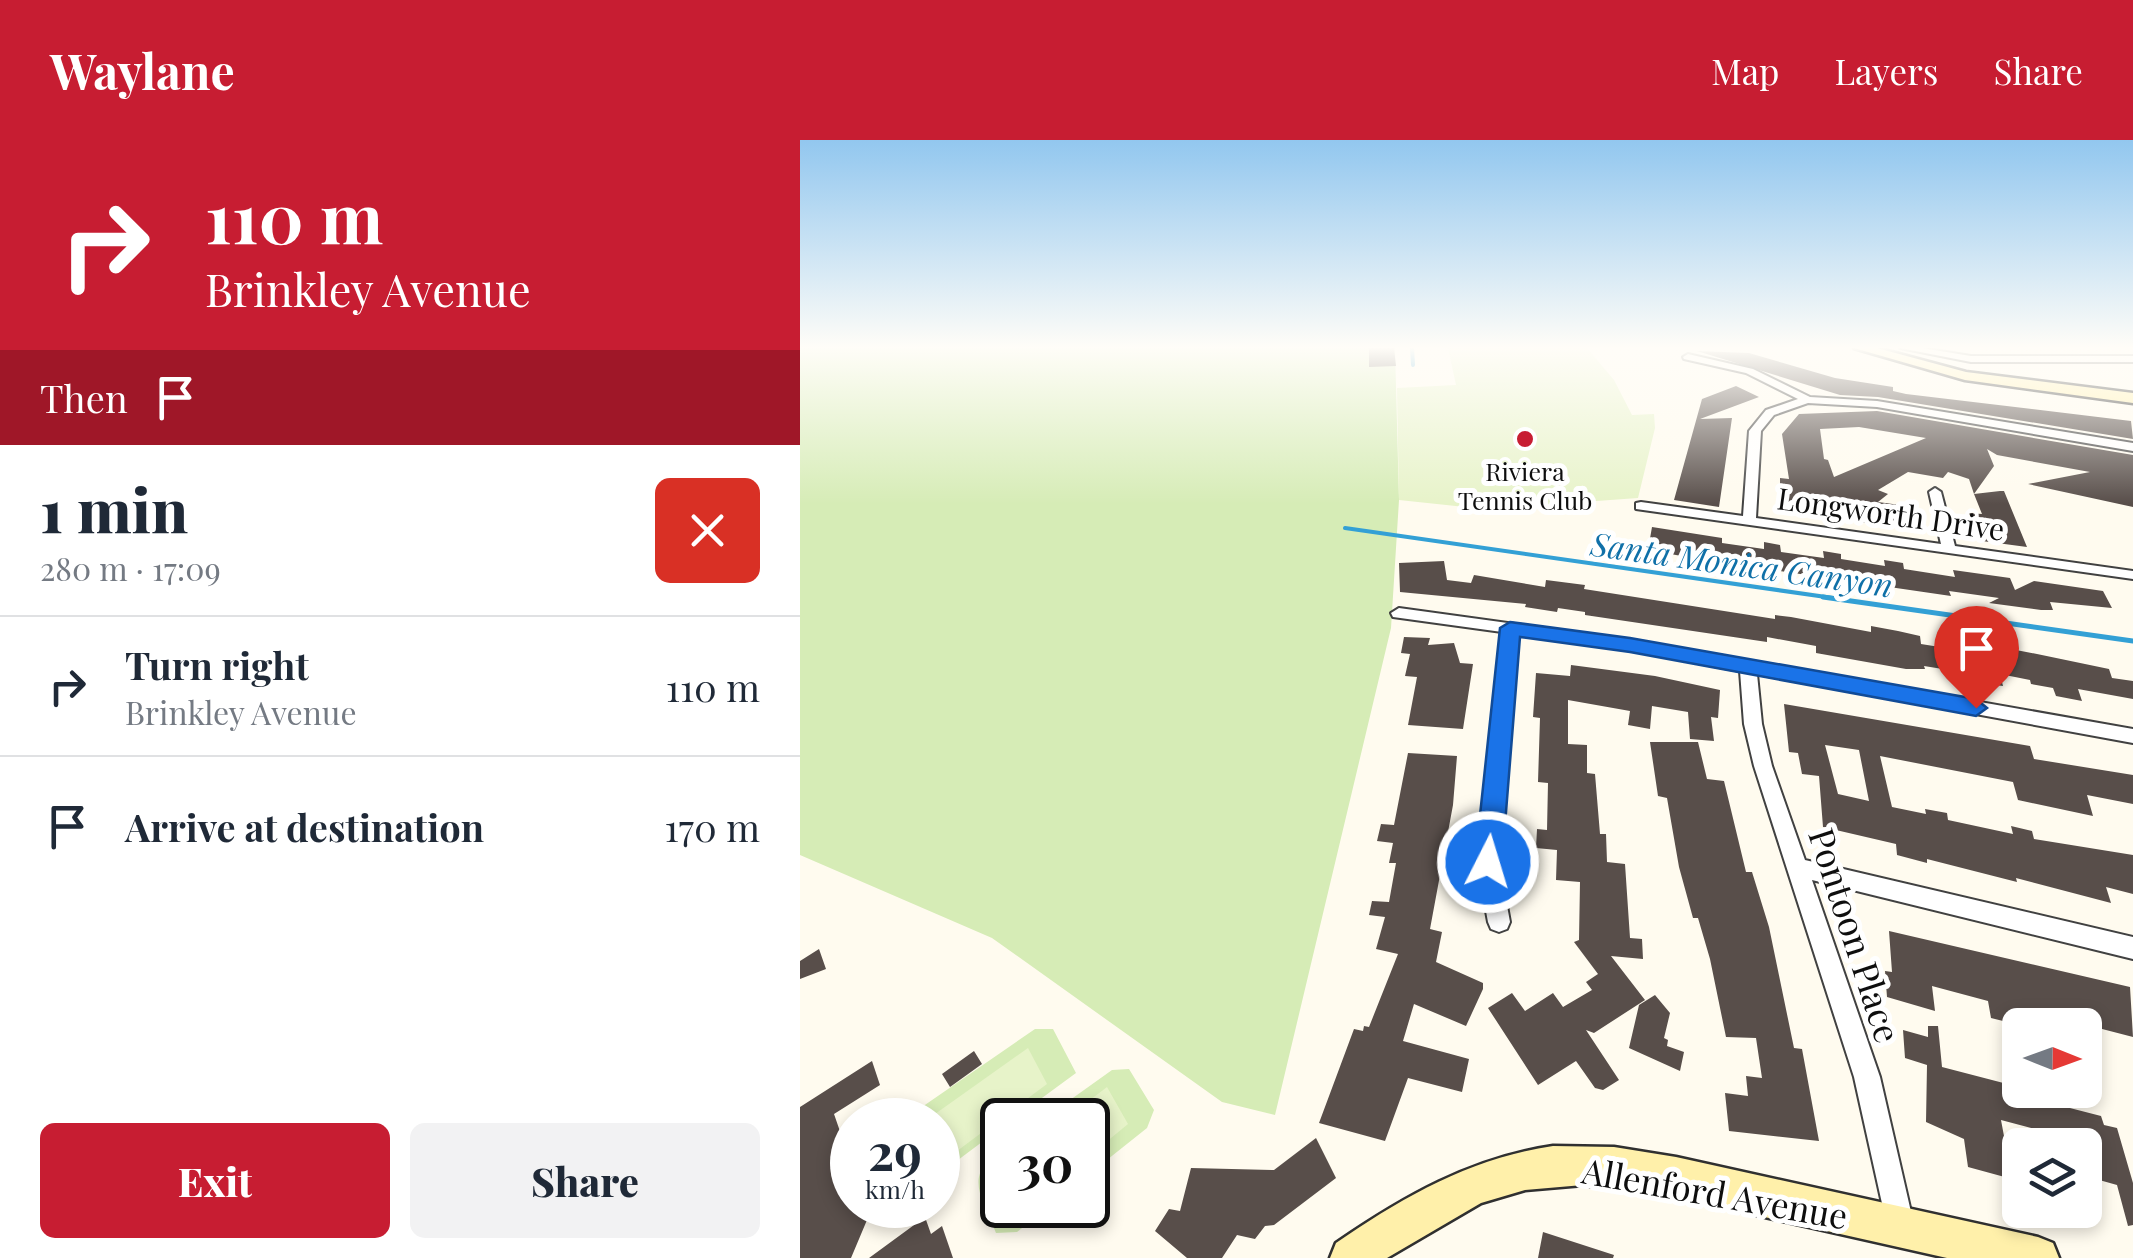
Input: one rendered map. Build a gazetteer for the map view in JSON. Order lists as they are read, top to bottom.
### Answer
{
  "streets": {
    "main road": ["Allenford Avenue"],
    "street": ["Longworth Drive", "Pontoon Place"]
  },
  "crossings": [
    ["Pontoon Place", "Allenford Avenue"]
  ],
  "water": ["Santa Monica Canyon"],
  "places": ["Riviera Tennis Club"],
  "north": "right",
  "page": {
    "header": "Waylane",
    "nav": ["Map", "Layers", "Share"],
    "turn": ["110 m", "Brinkley Avenue"],
    "then": "Then",
    "heading": ["1 min", "280 m · 17:09"],
    "list": [
      {
        "name": "Turn right",
        "note": "Brinkley Avenue",
        "value": "110 m"
      },
      {
        "name": "Arrive at destination",
        "value": "170 m"
      }
    ],
    "speed": "29 km/h",
    "limit": "30",
    "buttons": ["Exit", "Share"]
  }
}
